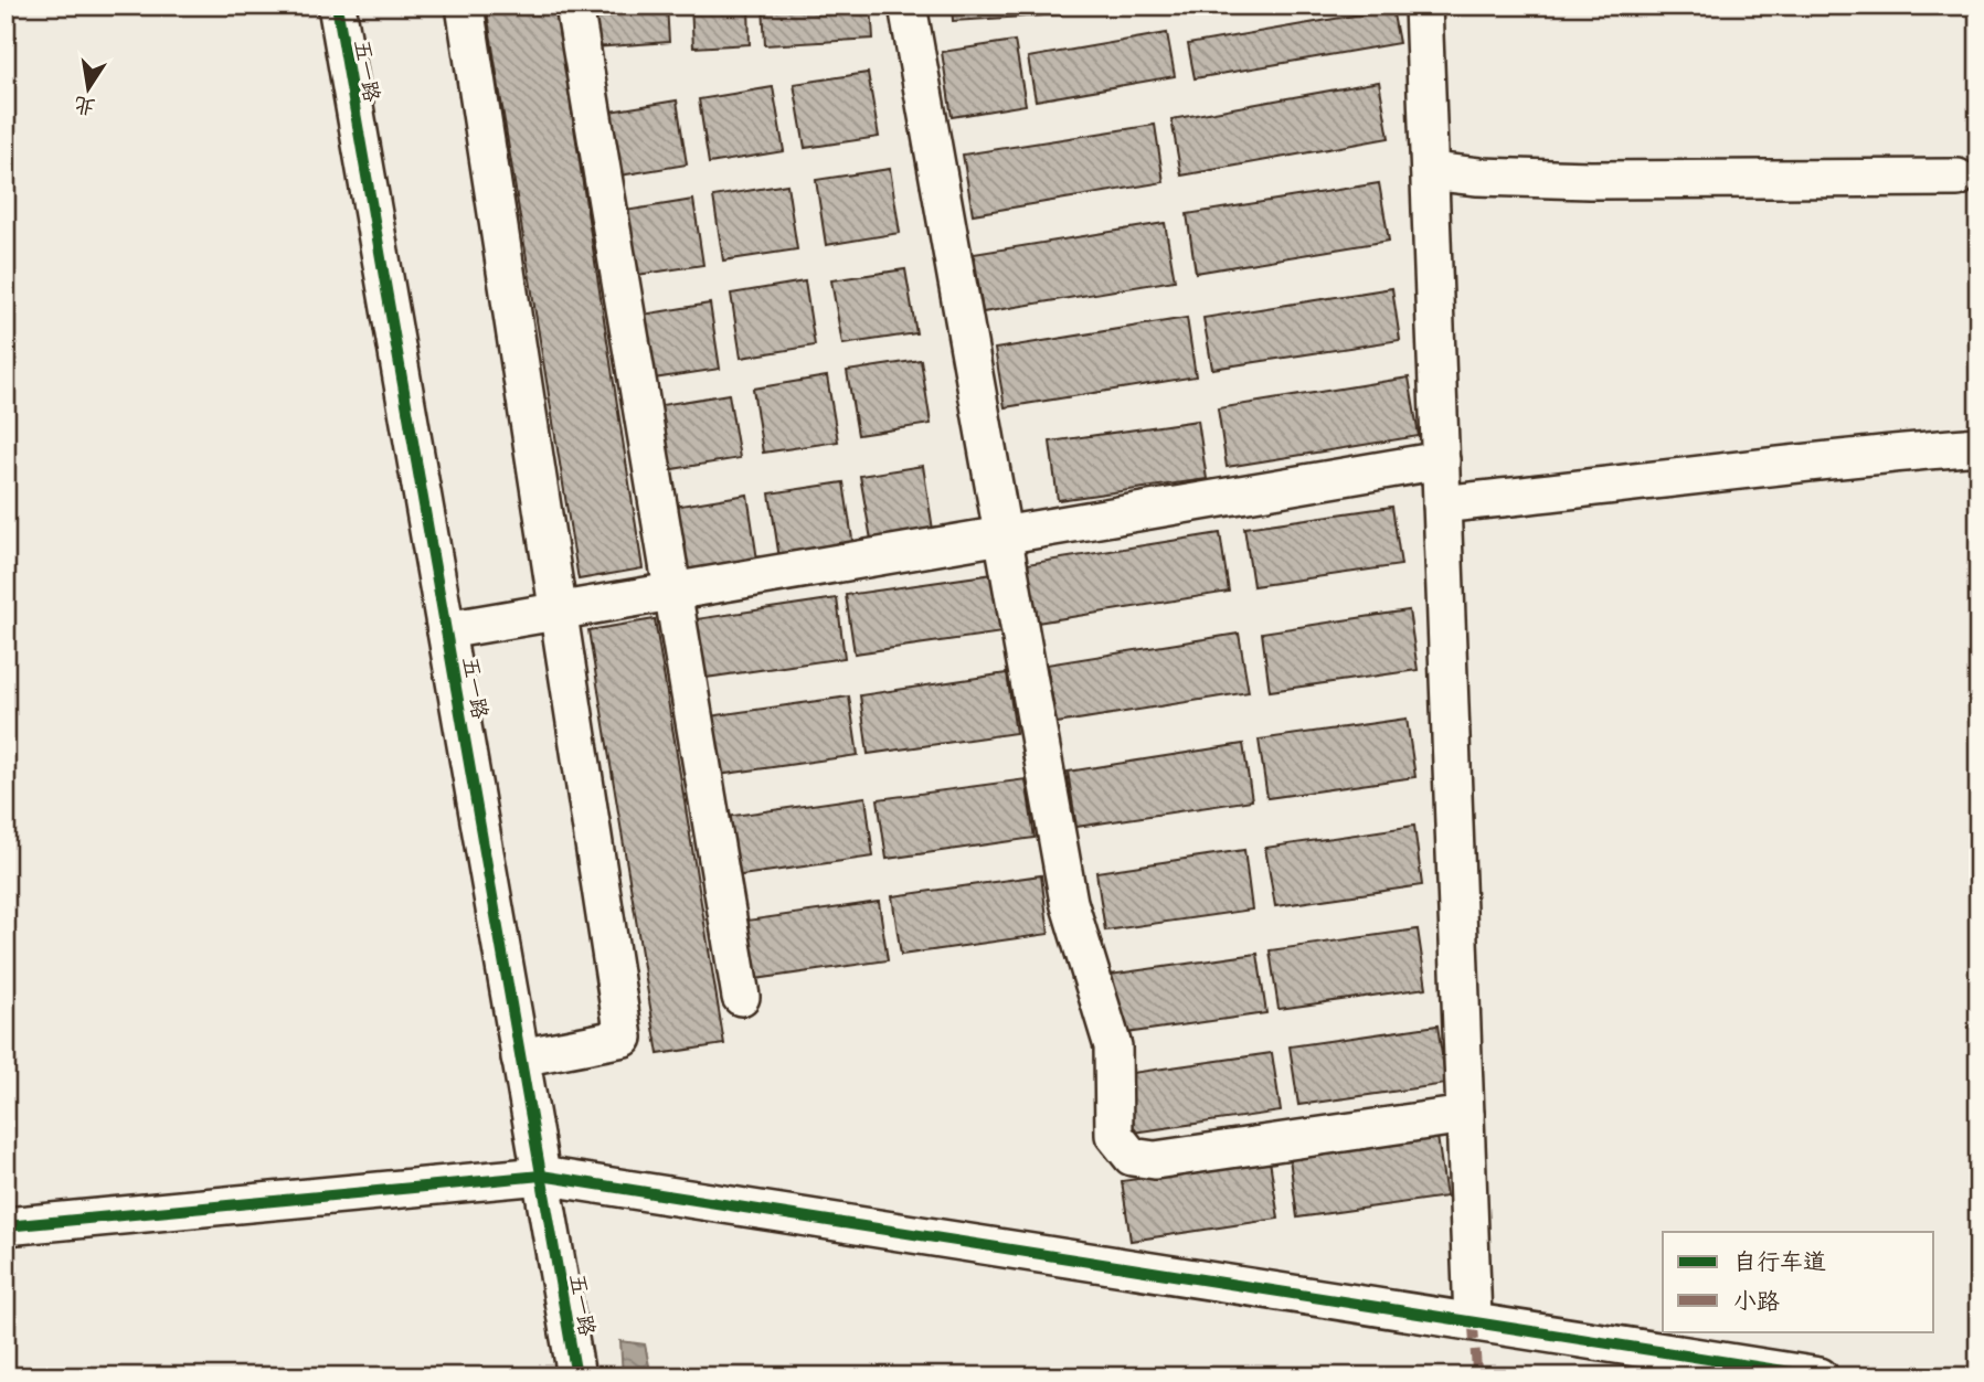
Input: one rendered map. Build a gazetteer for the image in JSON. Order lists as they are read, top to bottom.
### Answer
{
  "streets": {
    "street": ["五一路"]
  },
  "legend": ["自行车道", "小路"],
  "north": "bottom"
}
